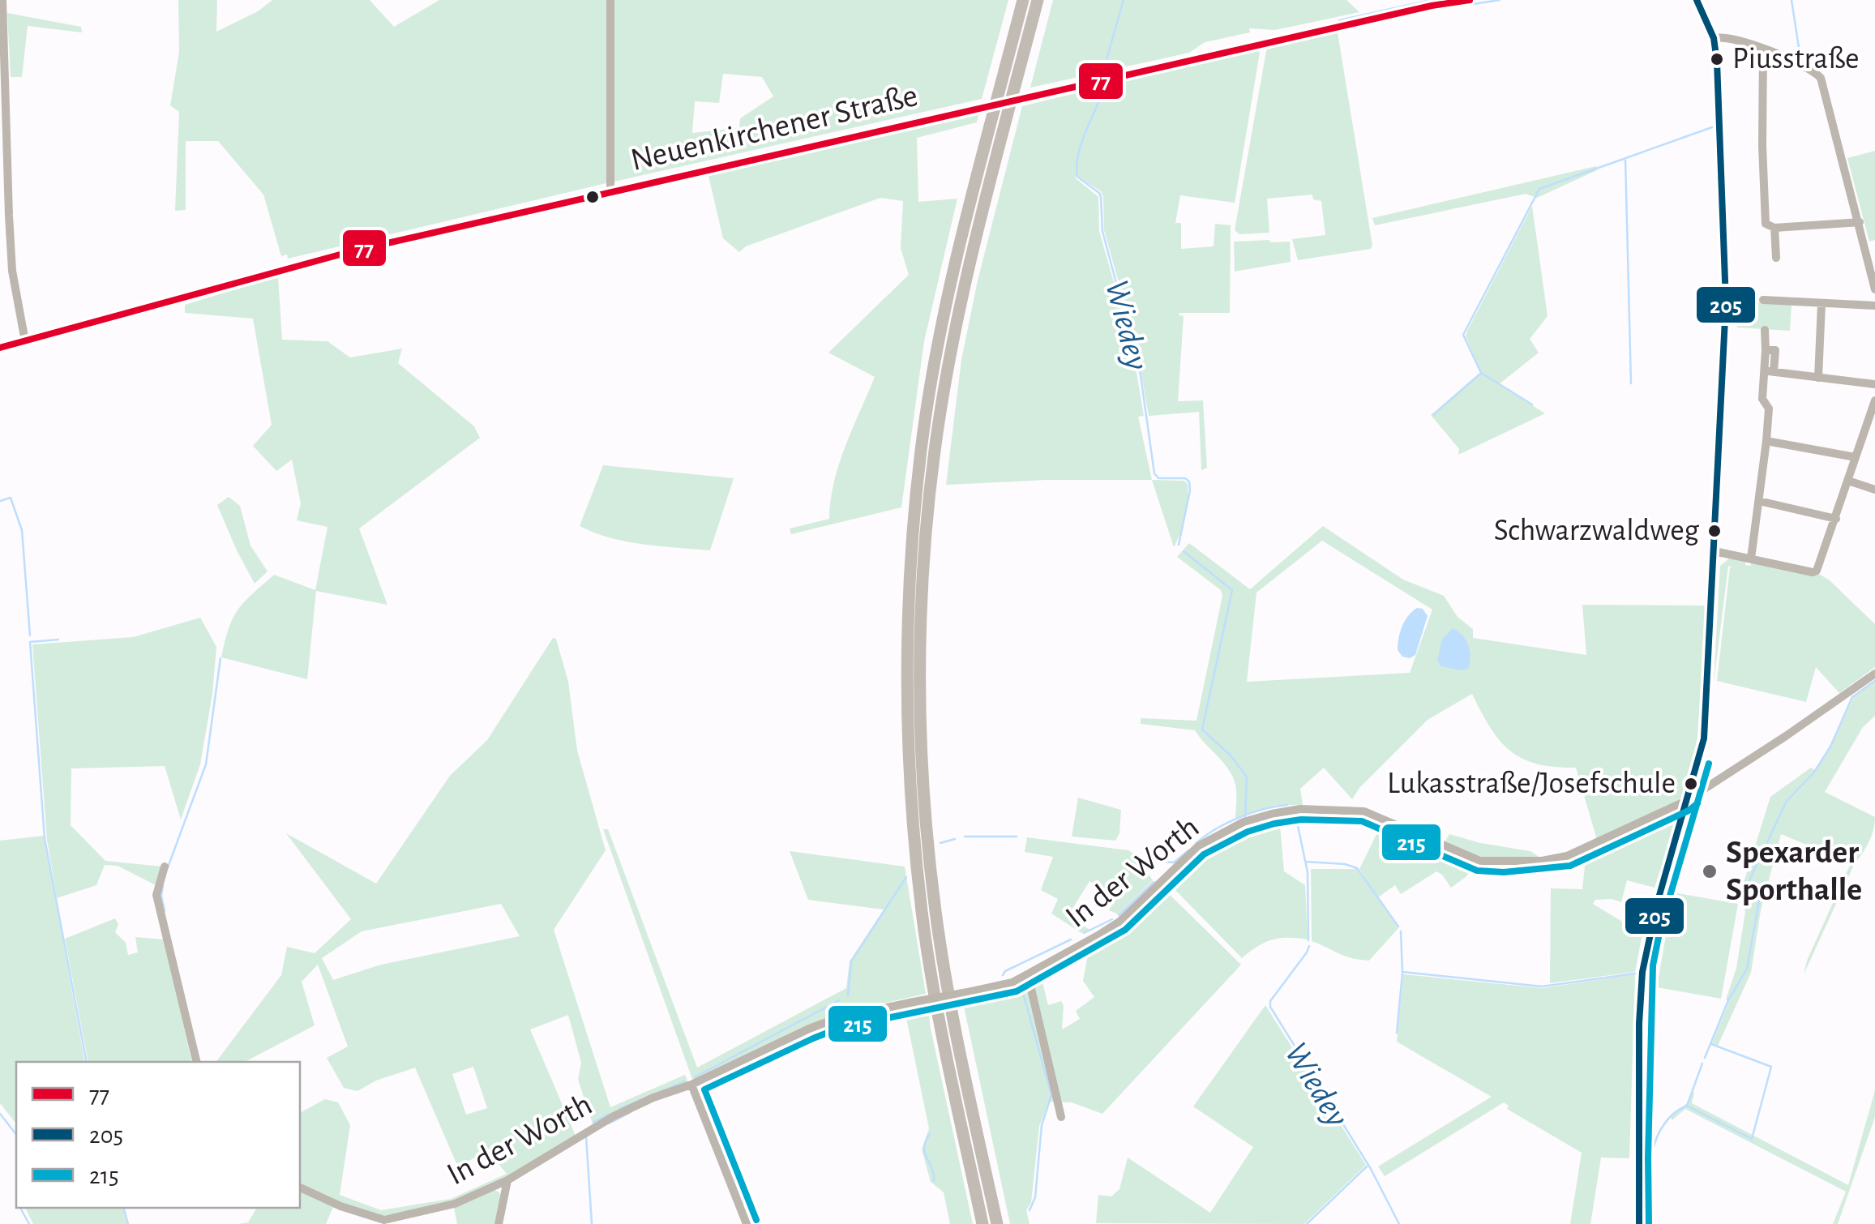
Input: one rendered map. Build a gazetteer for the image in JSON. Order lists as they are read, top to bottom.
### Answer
{
  "streets": {
    "main road": ["Neuenkirchener Straße"],
    "street": ["In der Worth"]
  },
  "water": ["Wiedey"],
  "places": [
    "Piusstraße",
    "Schwarzwaldweg",
    "Lukasstraße/Josefschule",
    "Spexarder Sporthalle"
  ],
  "lines": ["transit line 77", "transit line 205", "transit line 215"],
  "legend": ["77", "205", "215"]
}
